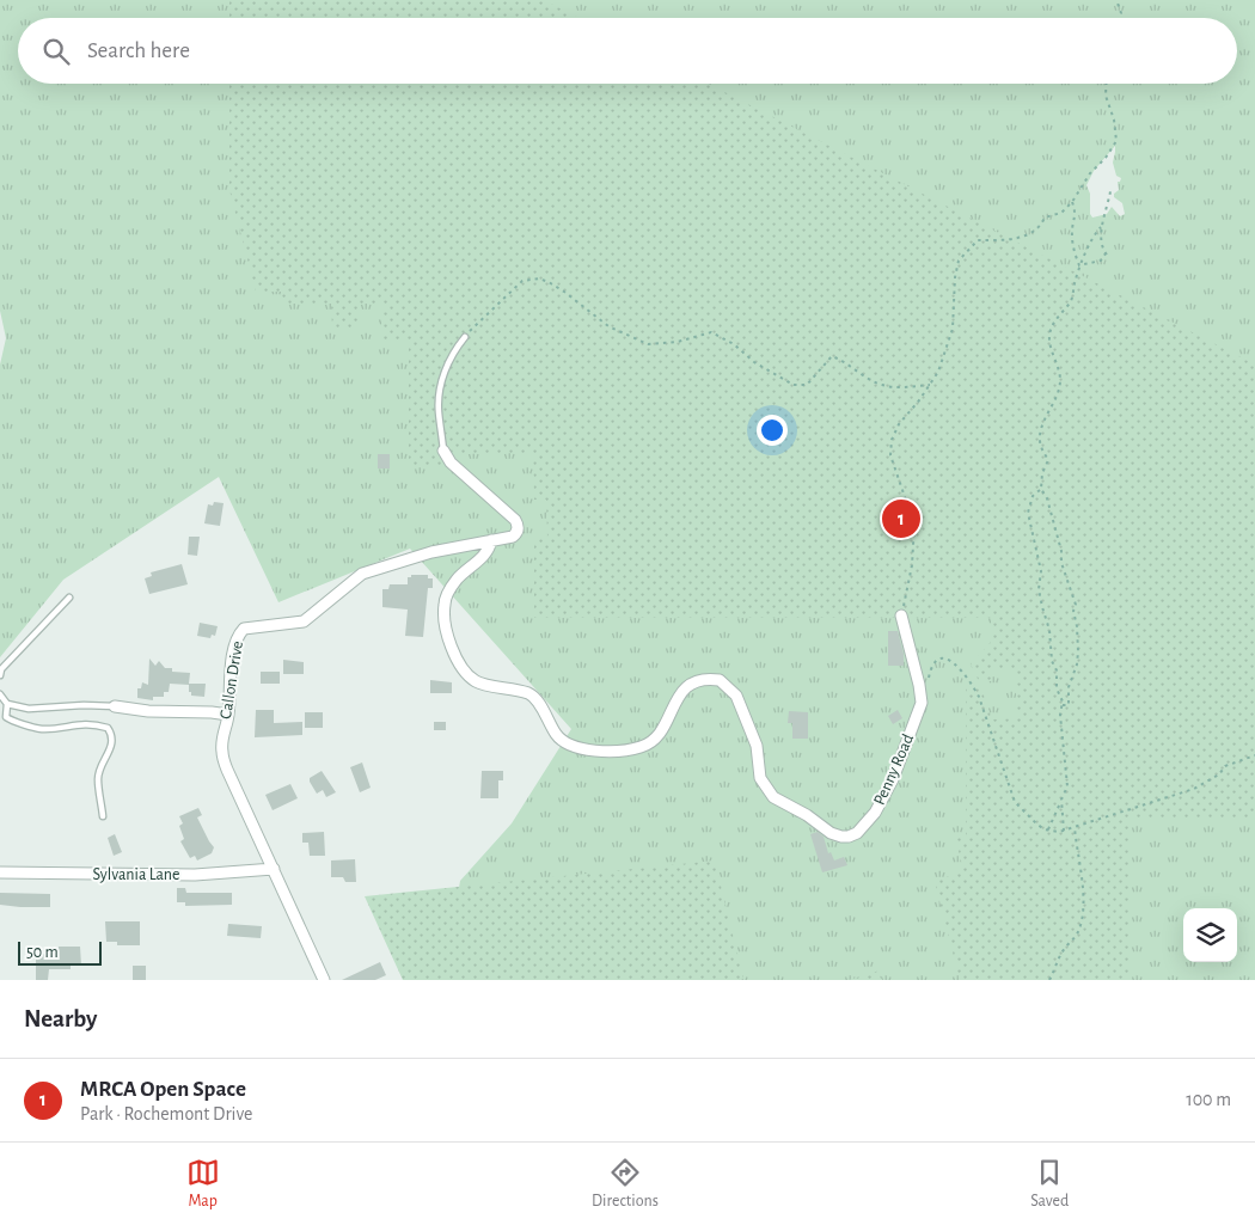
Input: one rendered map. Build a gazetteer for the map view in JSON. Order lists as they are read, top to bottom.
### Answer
{
  "streets": {
    "street": ["Callon Drive", "Penny Road", "Sylvania Lane"]
  },
  "crossings": [
    ["Callon Drive", "Penny Road"],
    ["Callon Drive", "Sylvania Lane"]
  ],
  "scale_bar": "50 m",
  "page": {
    "search": "Search here",
    "pins": "1",
    "scale": "50 m",
    "heading": "Nearby",
    "list": [
      {
        "mark": "1",
        "name": "MRCA Open Space",
        "note": "Park · Rochemont Drive",
        "value": "100 m"
      }
    ],
    "nav": ["Map", "Directions", "Saved"]
  }
}
